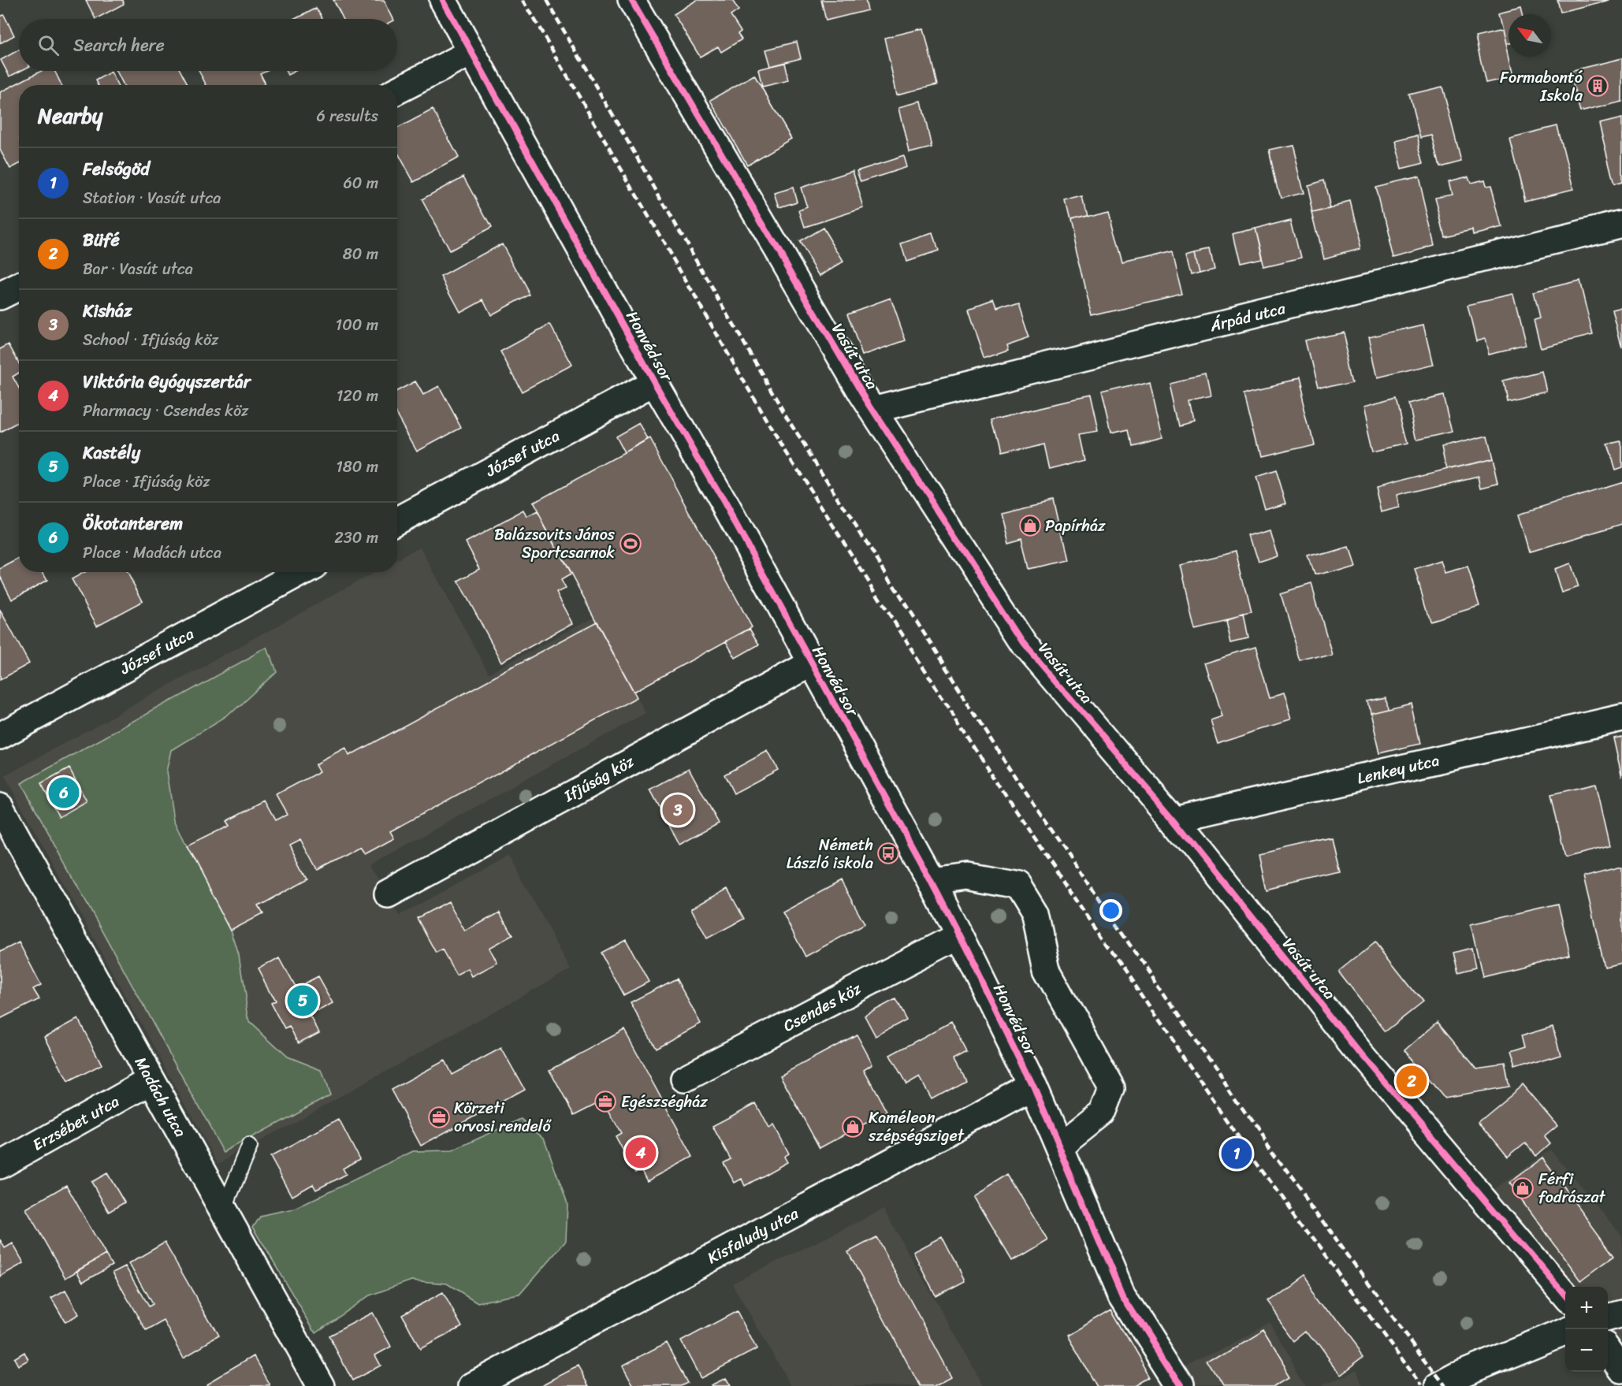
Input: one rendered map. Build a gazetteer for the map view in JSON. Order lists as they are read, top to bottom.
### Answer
{
  "streets": {
    "street": [
      "Árpád utca",
      "Honvéd sor",
      "Vasút utca",
      "József utca",
      "Lenkey utca",
      "Ifjúság köz",
      "Csendes köz",
      "Madách utca",
      "Erzsébet utca",
      "Kisfaludy utca"
    ]
  },
  "crossings": [
    ["Árpád utca", "Vasút utca"],
    ["Honvéd sor", "József utca"],
    ["Honvéd sor", "Ifjúság köz"],
    ["Honvéd sor", "Csendes köz"],
    ["Honvéd sor", "Kisfaludy utca"],
    ["Vasút utca", "Lenkey utca"],
    ["Madách utca", "Erzsébet utca"]
  ],
  "places": {
    "building": ["Formabontó Iskola"],
    "shop": ["Papírház", "Kaméleon szépségsziget", "Férfi fodrászat"],
    "sports": ["Balázsovits János Sportcsarnok"],
    "bus stop": ["Németh László iskola"],
    "office": ["Egészségház", "Körzeti orvosi rendelő"]
  },
  "north": "top left",
  "page": {
    "search": "Search here",
    "heading": ["Nearby", "6 results"],
    "list": [
      {
        "mark": "1",
        "name": "Felsőgöd",
        "note": "Station · Vasút utca",
        "value": "60 m"
      },
      {
        "mark": "2",
        "name": "Büfé",
        "note": "Bar · Vasút utca",
        "value": "80 m"
      },
      {
        "mark": "3",
        "name": "Kisház",
        "note": "School · Ifjúság köz",
        "value": "100 m"
      },
      {
        "mark": "4",
        "name": "Viktória Gyógyszertár",
        "note": "Pharmacy · Csendes köz",
        "value": "120 m"
      },
      {
        "mark": "5",
        "name": "Kastély",
        "note": "Place · Ifjúság köz",
        "value": "180 m"
      },
      {
        "mark": "6",
        "name": "Ökotanterem",
        "note": "Place · Madách utca",
        "value": "230 m"
      }
    ],
    "pins": [
      "6",
      "3",
      "5",
      "2",
      "4",
      "1"
    ],
    "map_buttons": ["+", "−"]
  }
}
